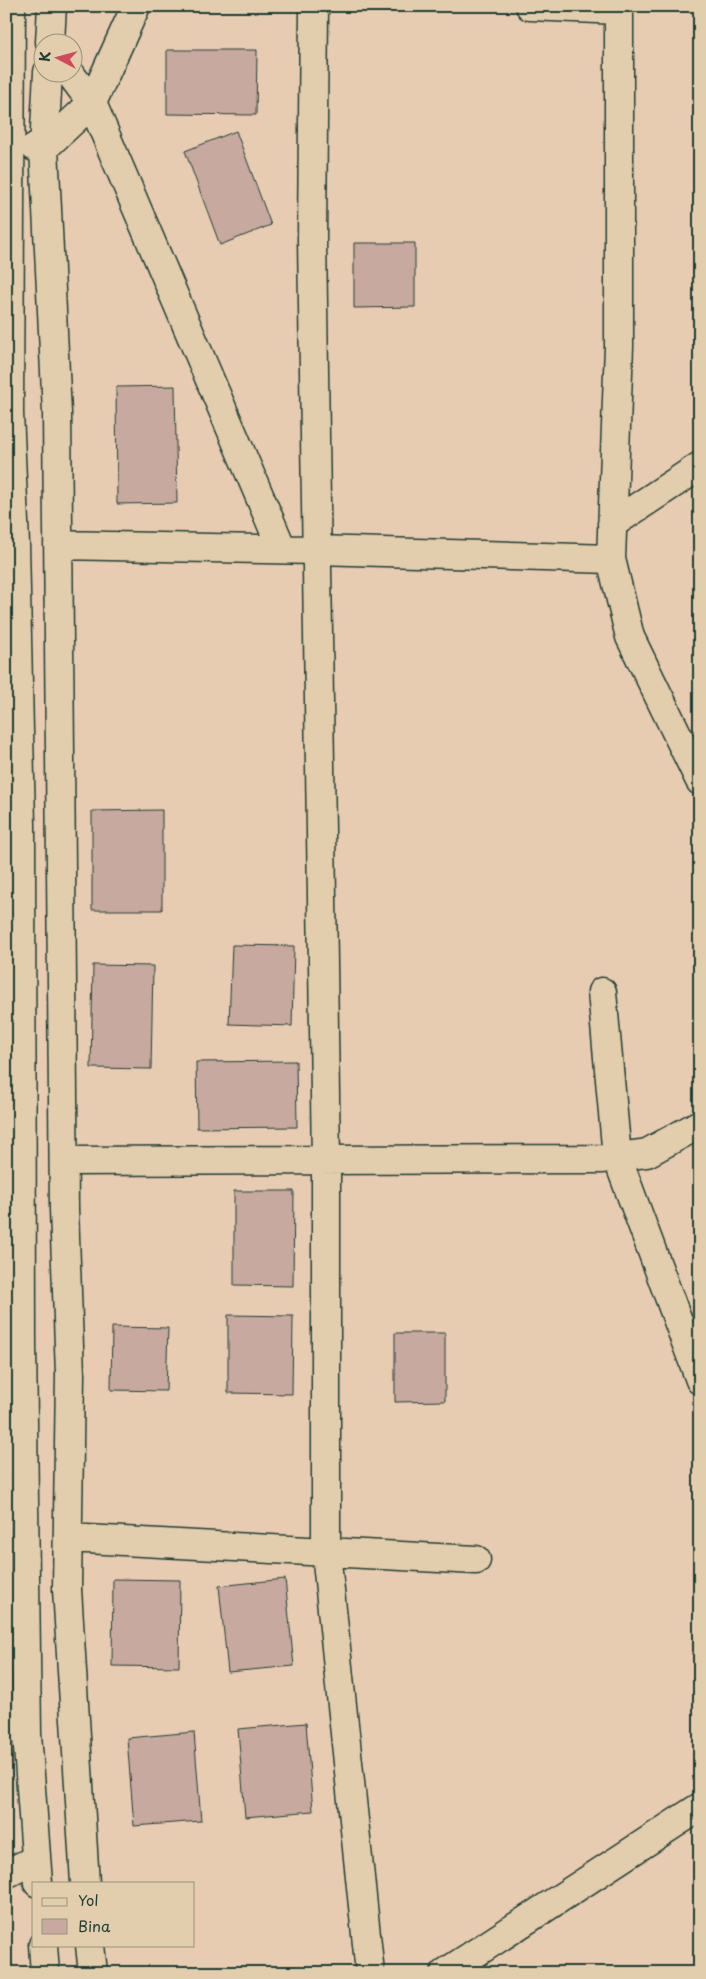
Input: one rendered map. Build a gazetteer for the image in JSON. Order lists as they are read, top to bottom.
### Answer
{
  "legend": ["Yol", "Bina"],
  "north": "left"
}
